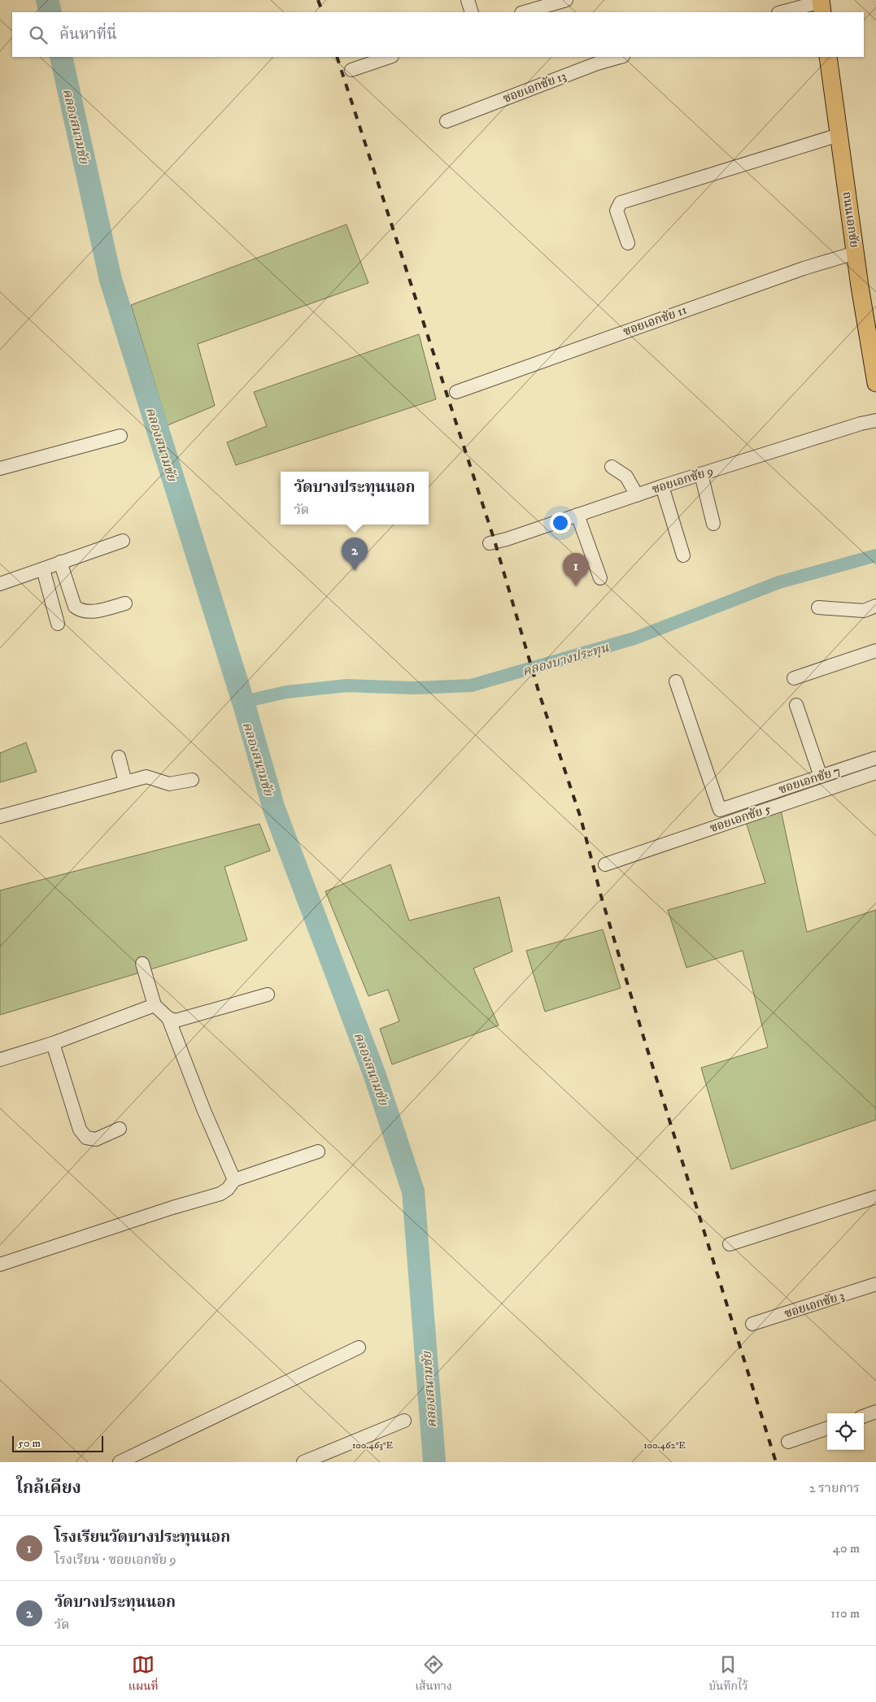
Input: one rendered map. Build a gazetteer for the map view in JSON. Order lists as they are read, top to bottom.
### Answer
{
  "streets": {
    "main road": ["ถนนเอกชัย"],
    "street": [
      "ซอยเอกชัย 13",
      "ซอยเอกชัย 11",
      "ซอยเอกชัย 9",
      "ซอยเอกชัย 7",
      "ซอยเอกชัย 5",
      "ซอยเอกชัย 3"
    ]
  },
  "crossings": [
    ["ถนนเอกชัย", "ซอยเอกชัย 11"]
  ],
  "water": ["คลองสนามชัย", "คลองบางประทุน"],
  "scale_bar": "50 m",
  "page": {
    "search": "ค้นหาที่นี่",
    "popup": ["วัดบางประทุนนอก", "วัด"],
    "pins": ["2", "1"],
    "scale": "50 m",
    "heading": ["ใกล้เคียง", "2 รายการ"],
    "list": [
      {
        "mark": "1",
        "name": "โรงเรียนวัดบางประทุนนอก",
        "note": "โรงเรียน · ซอยเอกชัย 9",
        "value": "40 m"
      },
      {
        "mark": "2",
        "name": "วัดบางประทุนนอก",
        "note": "วัด",
        "value": "110 m"
      }
    ],
    "nav": ["แผนที่", "เส้นทาง", "บันทึกไว้"]
  },
  "coordinates": ["100.463°E", "100.462°E"]
}
